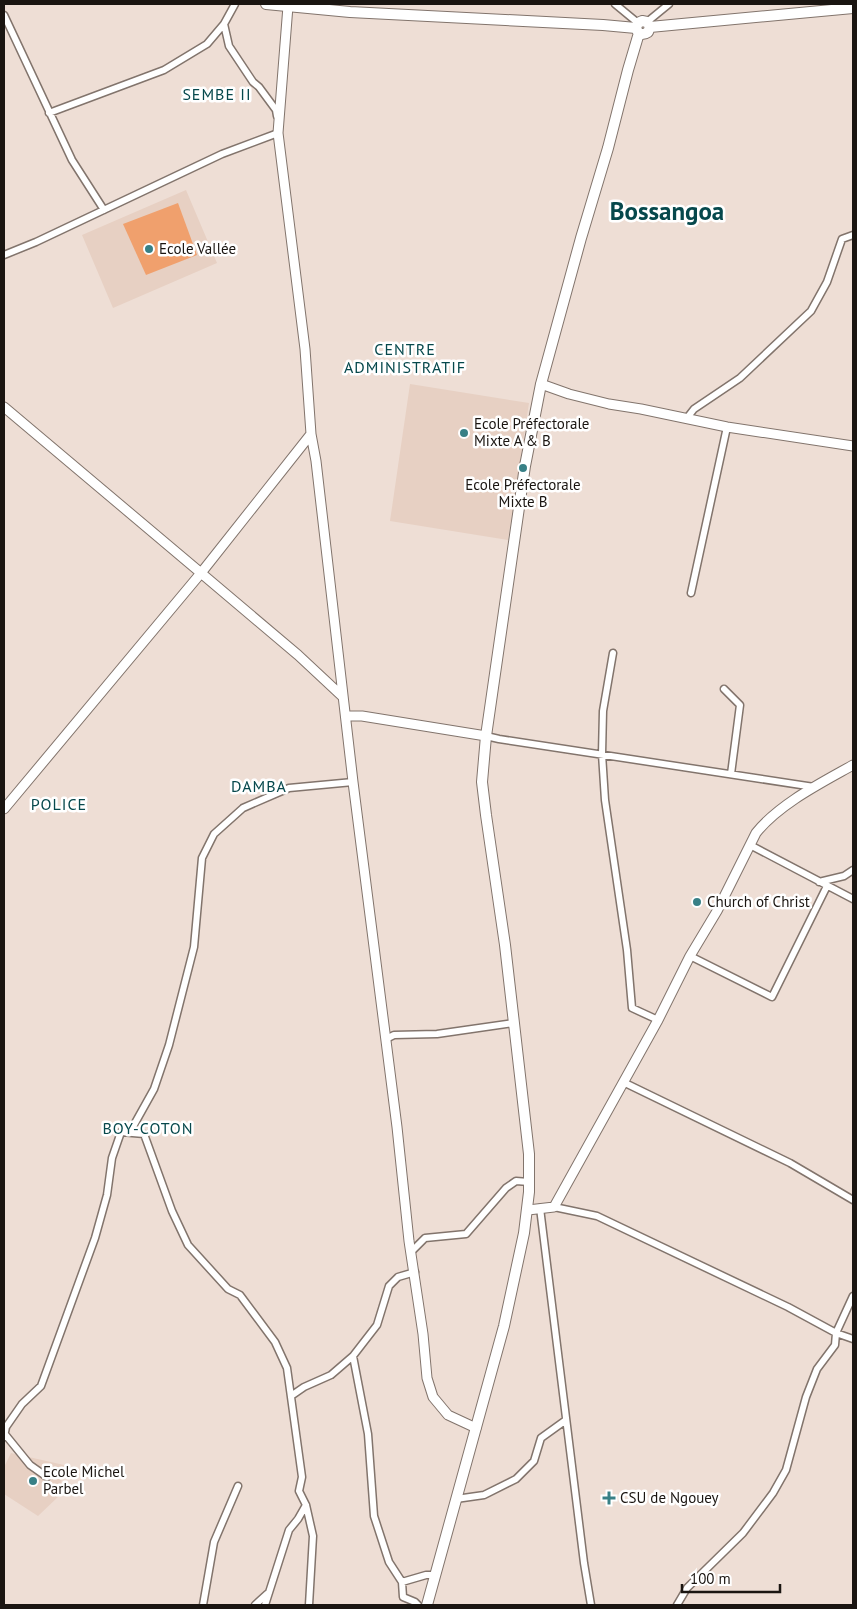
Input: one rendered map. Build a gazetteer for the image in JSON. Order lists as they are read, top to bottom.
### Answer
{
  "districts": [
    "SEMBE II",
    "Bossangoa",
    "CENTRE ADMINISTRATIF",
    "DAMBA",
    "POLICE",
    "BOY-COTON"
  ],
  "places": {
    "other": [
      "Ecole Vallée",
      "Ecole Préfectorale Mixte A & B",
      "Ecole Préfectorale Mixte B",
      "Church of Christ",
      "Ecole Michel Parbel"
    ],
    "health": ["CSU de Ngouey"]
  },
  "scale_bar": "100 m"
}
